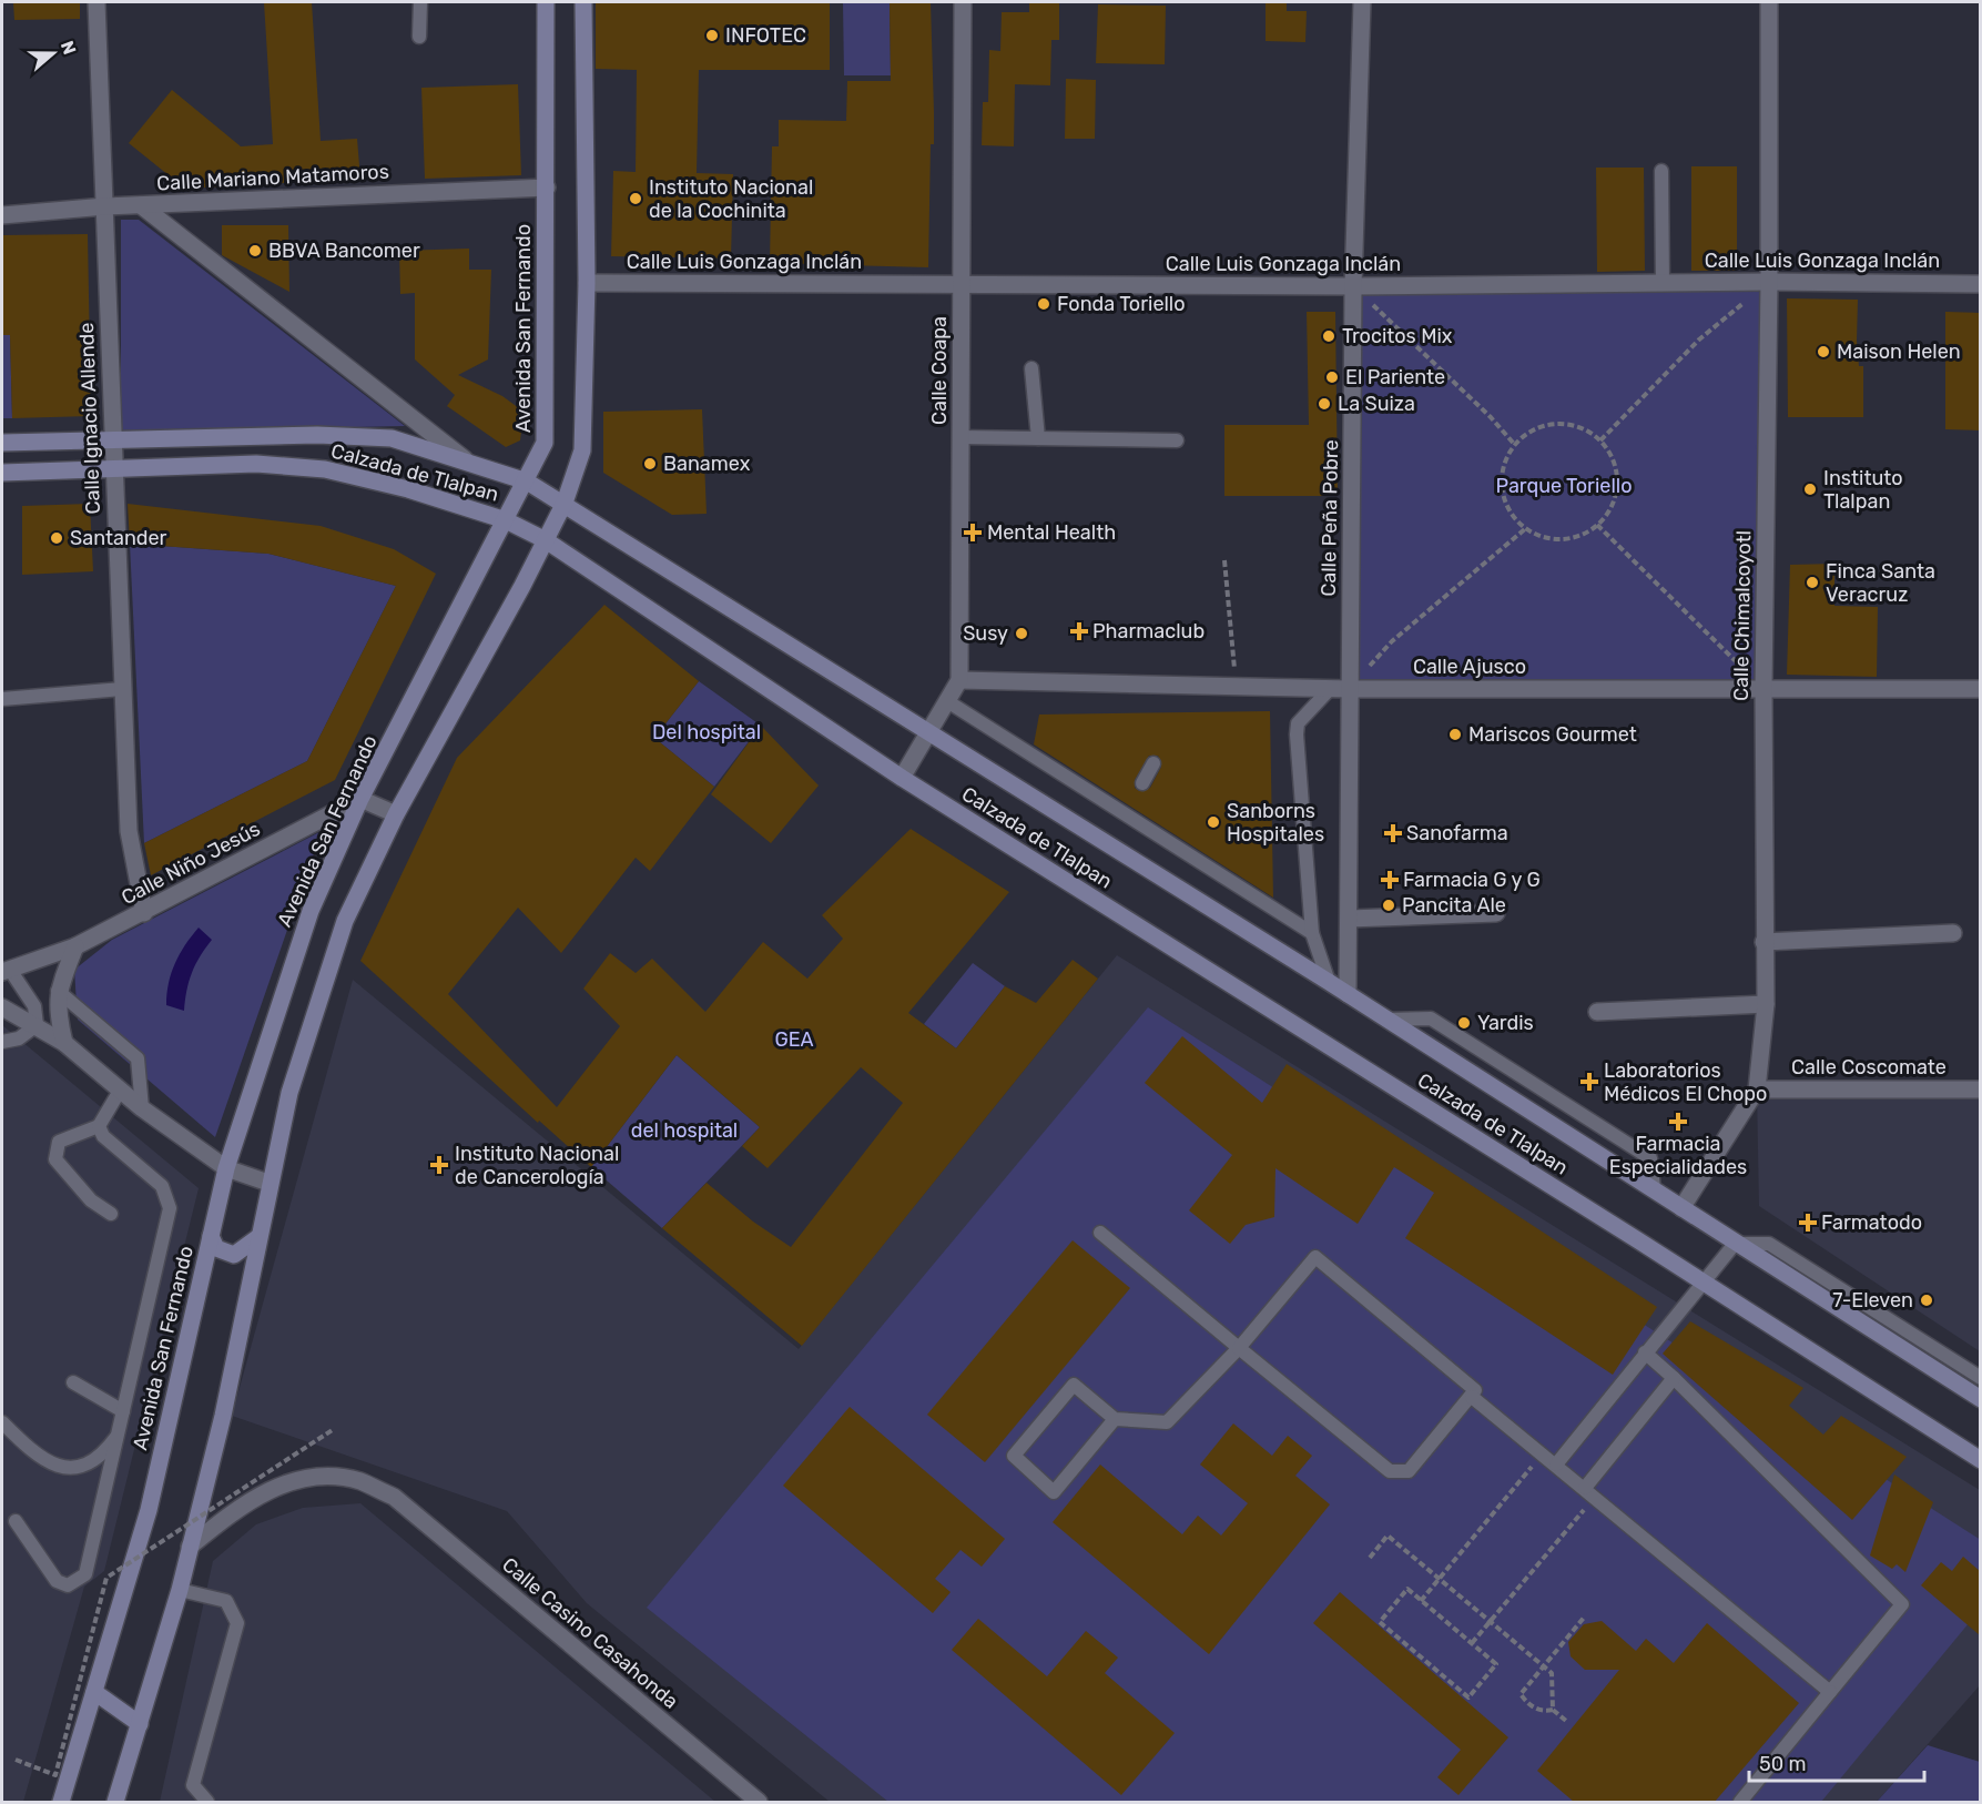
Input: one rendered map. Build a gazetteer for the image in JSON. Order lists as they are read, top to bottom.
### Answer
{
  "streets": {
    "main road": ["Avenida San Fernando", "Calzada de Tlalpan"],
    "street": [
      "Calle Mariano Matamoros",
      "Calle Luis Gonzaga Inclán",
      "Calle Coapa",
      "Calle Ignacio Allende",
      "Calle Peña Pobre",
      "Calle Chimalcoyotl",
      "Calle Ajusco",
      "Calle Niño Jesús",
      "Calle Coscomate",
      "Calle Casino Casahonda"
    ]
  },
  "crossings": [
    ["Calle Mariano Matamoros", "Avenida San Fernando"],
    ["Calle Mariano Matamoros", "Calle Ignacio Allende"],
    ["Calle Luis Gonzaga Inclán", "Calle Coapa"],
    ["Calle Luis Gonzaga Inclán", "Calle Peña Pobre"],
    ["Calle Luis Gonzaga Inclán", "Calle Chimalcoyotl"],
    ["Avenida San Fernando", "Calzada de Tlalpan"],
    ["Avenida San Fernando", "Calle Niño Jesús"],
    ["Calle Coapa", "Calzada de Tlalpan"],
    ["Calle Coapa", "Calle Ajusco"],
    ["Calle Ignacio Allende", "Calzada de Tlalpan"],
    ["Calle Ignacio Allende", "Calle Niño Jesús"],
    ["Calzada de Tlalpan", "Calle Peña Pobre"],
    ["Calzada de Tlalpan", "Calle Chimalcoyotl"],
    ["Calle Peña Pobre", "Calle Ajusco"],
    ["Calle Chimalcoyotl", "Calle Ajusco"],
    ["Calle Chimalcoyotl", "Calle Coscomate"]
  ],
  "parks": [
    "Parque Toriello",
    "Del hospital",
    "GEA",
    "del hospital"
  ],
  "places": {
    "other": [
      "INFOTEC",
      "Instituto Nacional de la Cochinita",
      "BBVA Bancomer",
      "Fonda Toriello",
      "Trocitos Mix",
      "Maison Helen",
      "El Pariente",
      "La Suiza",
      "Banamex",
      "Instituto Tlalpan",
      "Santander",
      "Finca Santa Veracruz",
      "Susy",
      "Mariscos Gourmet",
      "Sanborns Hospitales",
      "Pancita Ale",
      "Yardis",
      "7-Eleven"
    ],
    "health": [
      "Mental Health",
      "Pharmaclub",
      "Sanofarma",
      "Farmacia G y G",
      "Laboratorios Médicos El Chopo",
      "Farmacia Especialidades",
      "Instituto Nacional de Cancerología",
      "Farmatodo"
    ]
  },
  "scale_bar": "50 m",
  "north": "right"
}
